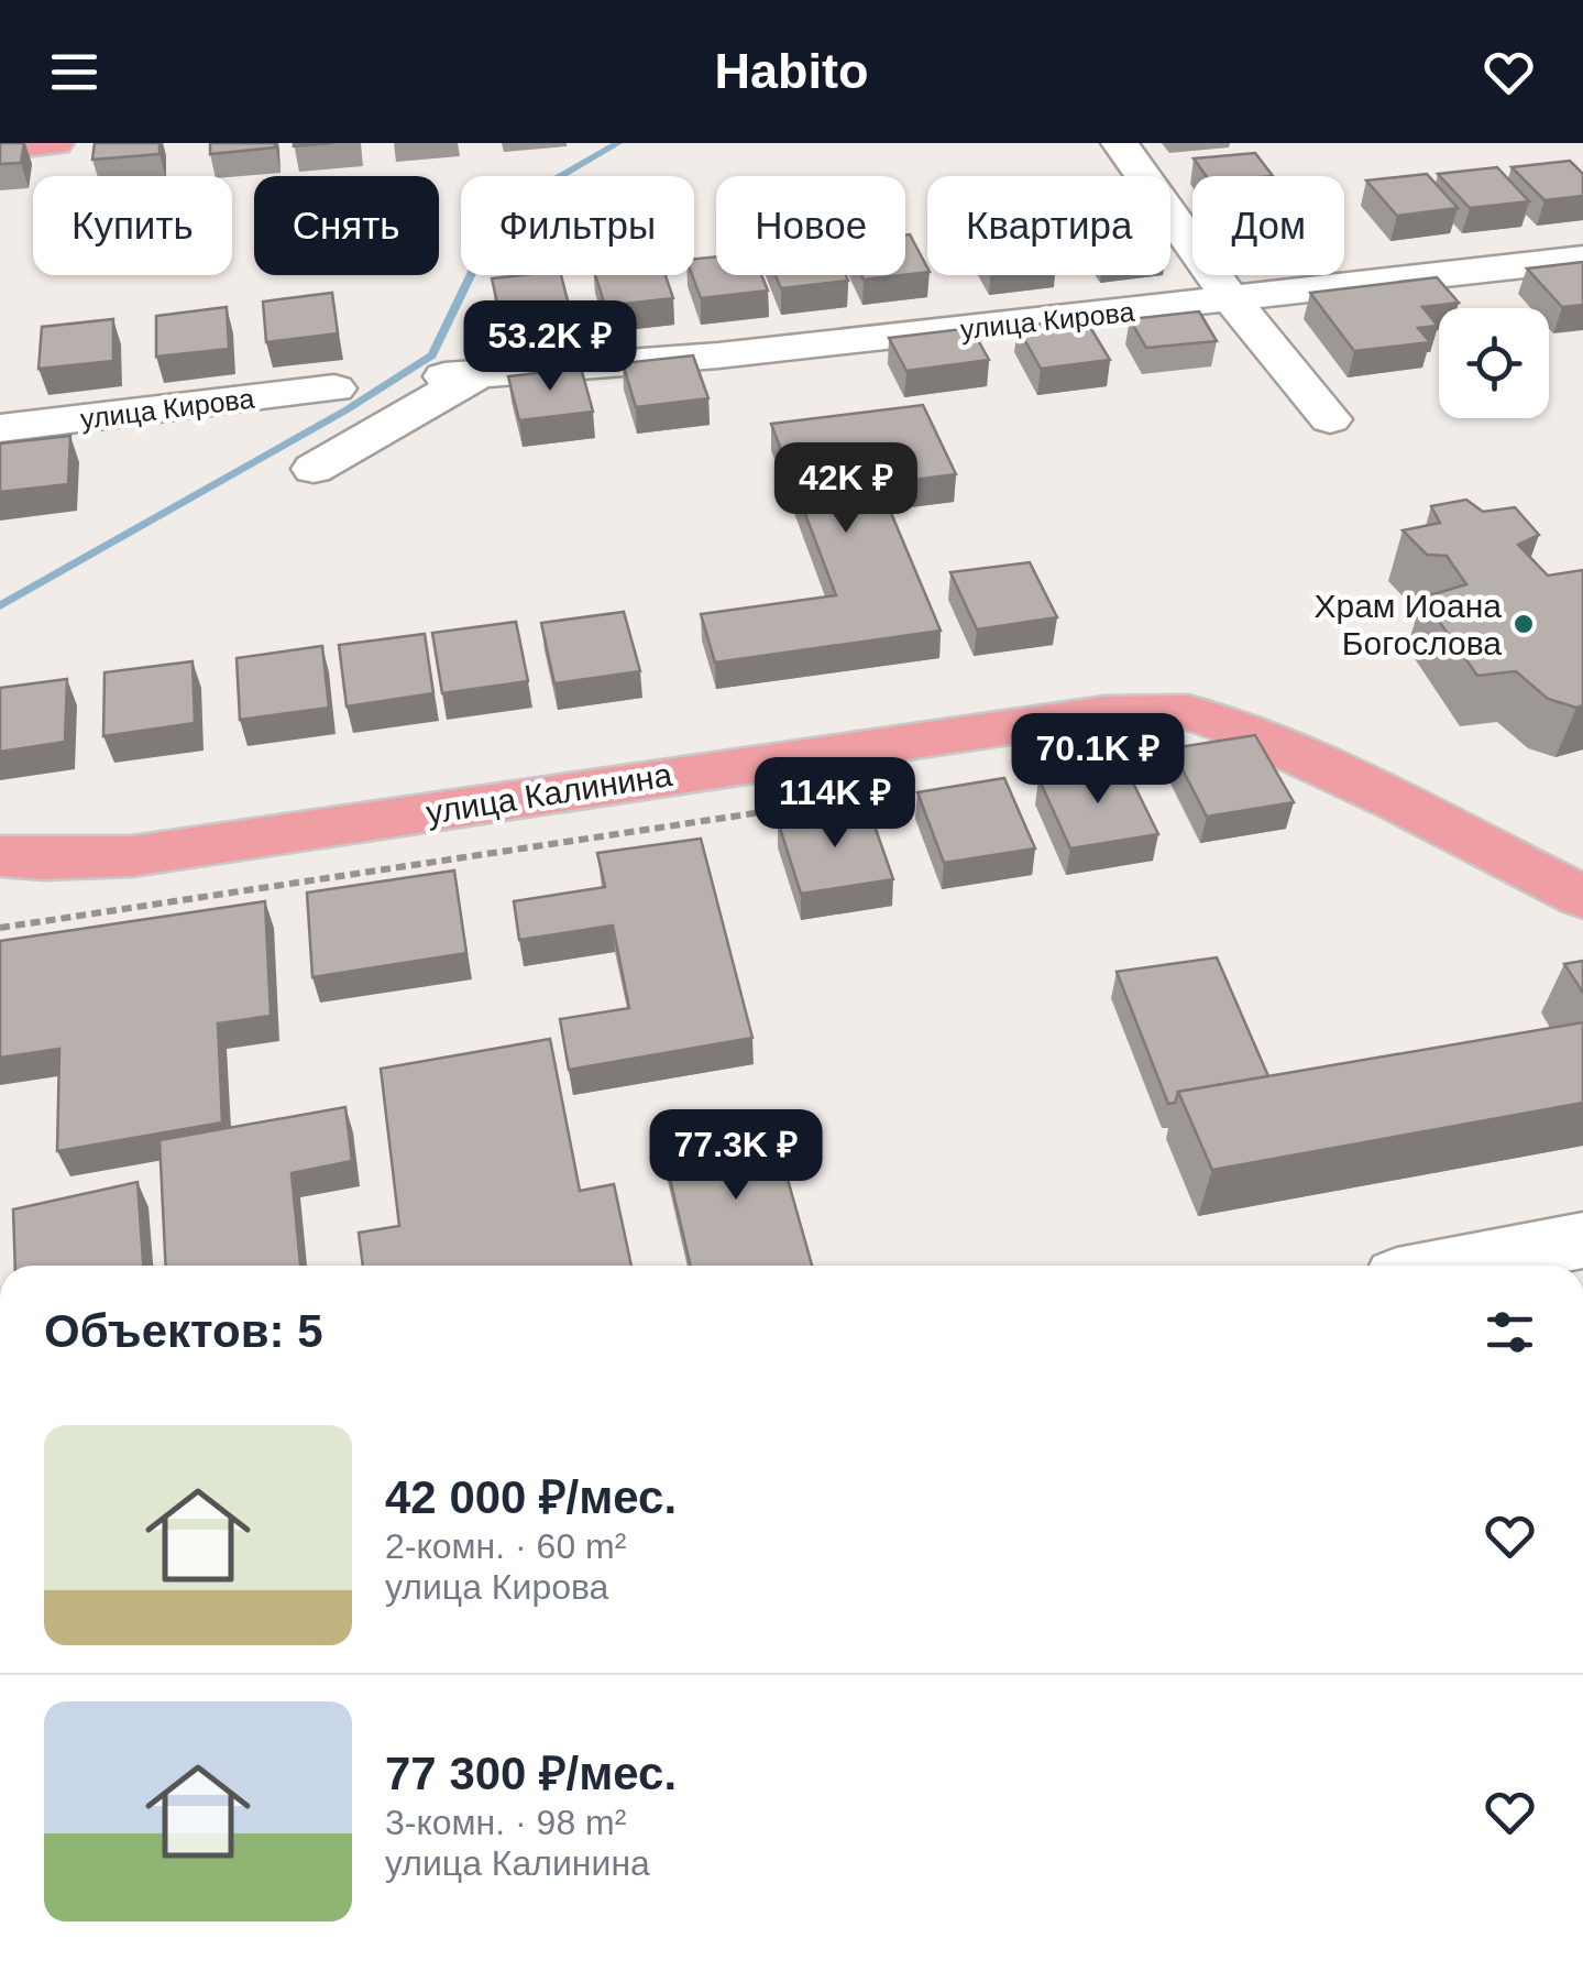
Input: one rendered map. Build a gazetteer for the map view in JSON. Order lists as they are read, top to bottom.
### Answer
{
  "streets": {
    "main road": ["улица Калинина"],
    "street": ["улица Кирова"]
  },
  "places": ["Храм Иоана Богослова"],
  "page": {
    "header": "Habito",
    "chip": [
      "Купить",
      "Снять",
      "Фильтры",
      "Новое",
      "Квартира",
      "Дом"
    ],
    "price": [
      "53.2K ₽",
      "42K ₽",
      "70.1K ₽",
      "114K ₽",
      "77.3K ₽"
    ],
    "heading": "Объектов: 5",
    "list": [
      {
        "name": "42 000 ₽/мес.",
        "note": "2-комн. · 60 m² · улица Кирова"
      },
      {
        "name": "77 300 ₽/мес.",
        "note": "3-комн. · 98 m² · улица Калинина"
      }
    ]
  }
}
